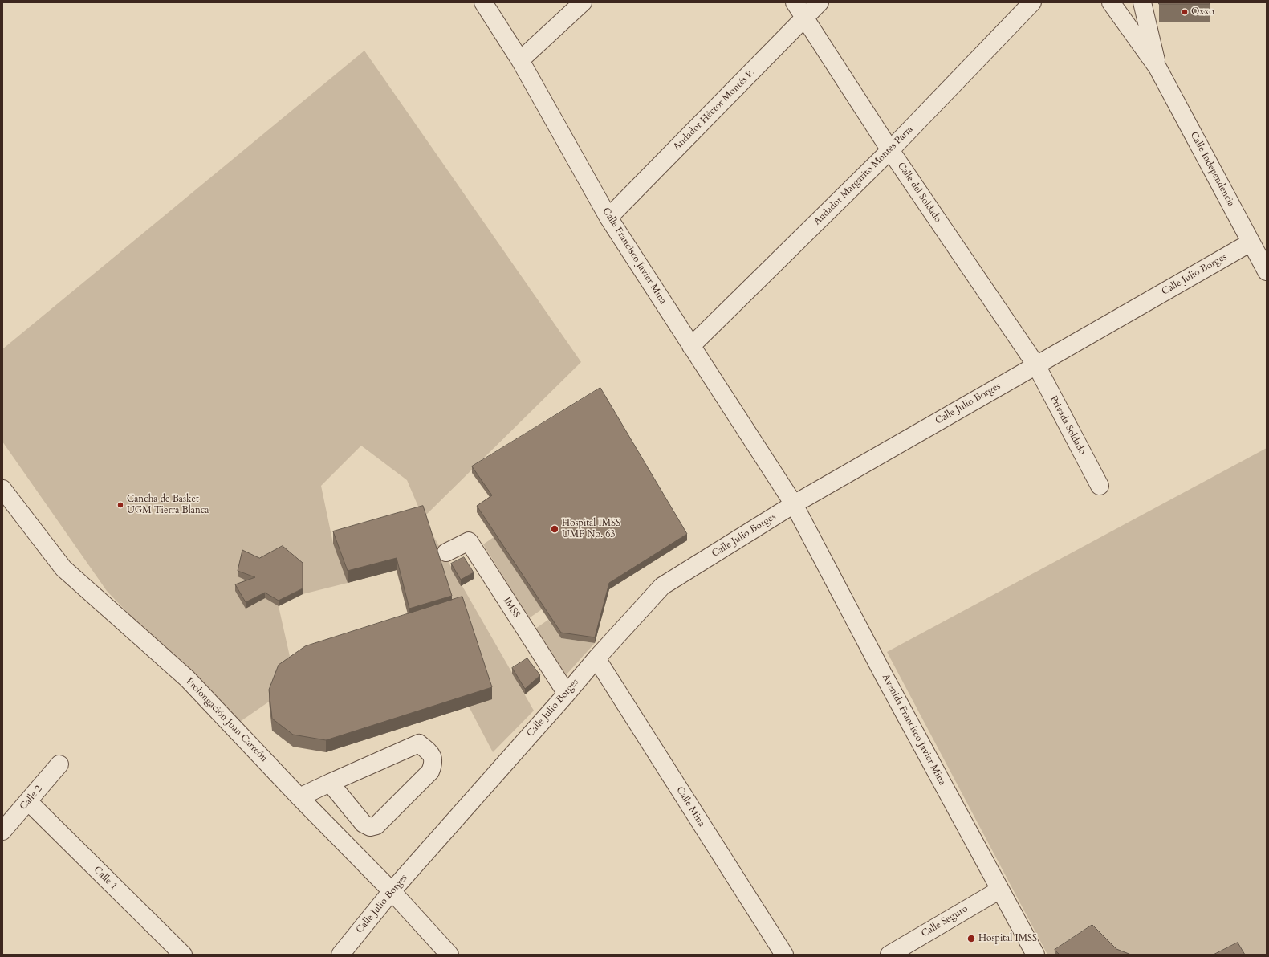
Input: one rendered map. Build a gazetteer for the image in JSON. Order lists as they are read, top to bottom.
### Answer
{
  "streets": {
    "street": [
      "Andador Héctor Montés P.",
      "Calle Independencia",
      "Andador Margarito Montes Parra",
      "Calle del Soldado",
      "Calle Francisco Javier Mina",
      "Calle Julio Borges",
      "Privada Soldado",
      "IMSS",
      "Prolongación Juan Carreón",
      "Avenida Francisco Javier Mina",
      "Calle 2",
      "Calle Mina",
      "Calle 1",
      "Calle Seguro"
    ]
  },
  "crossings": [
    ["Andador Héctor Montés P.", "Calle del Soldado"],
    ["Andador Héctor Montés P.", "Calle Francisco Javier Mina"],
    ["Calle Independencia", "Calle Julio Borges"],
    ["Andador Margarito Montes Parra", "Calle del Soldado"],
    ["Andador Margarito Montes Parra", "Calle Francisco Javier Mina"],
    ["Calle del Soldado", "Calle Julio Borges"],
    ["Calle del Soldado", "Privada Soldado"],
    ["Calle Francisco Javier Mina", "Calle Julio Borges"],
    ["Calle Francisco Javier Mina", "Avenida Francisco Javier Mina"],
    ["Calle Julio Borges", "Privada Soldado"],
    ["Calle Julio Borges", "IMSS"],
    ["Calle Julio Borges", "Prolongación Juan Carreón"],
    ["Calle Julio Borges", "Avenida Francisco Javier Mina"],
    ["Calle Julio Borges", "Calle Mina"],
    ["Avenida Francisco Javier Mina", "Calle Seguro"],
    ["Calle 2", "Calle 1"]
  ],
  "places": [
    "Oxxo",
    "Cancha de Basket UGM Tierra Blanca",
    "Hospital IMSS UMF No. 63",
    "Hospital IMSS"
  ]
}
